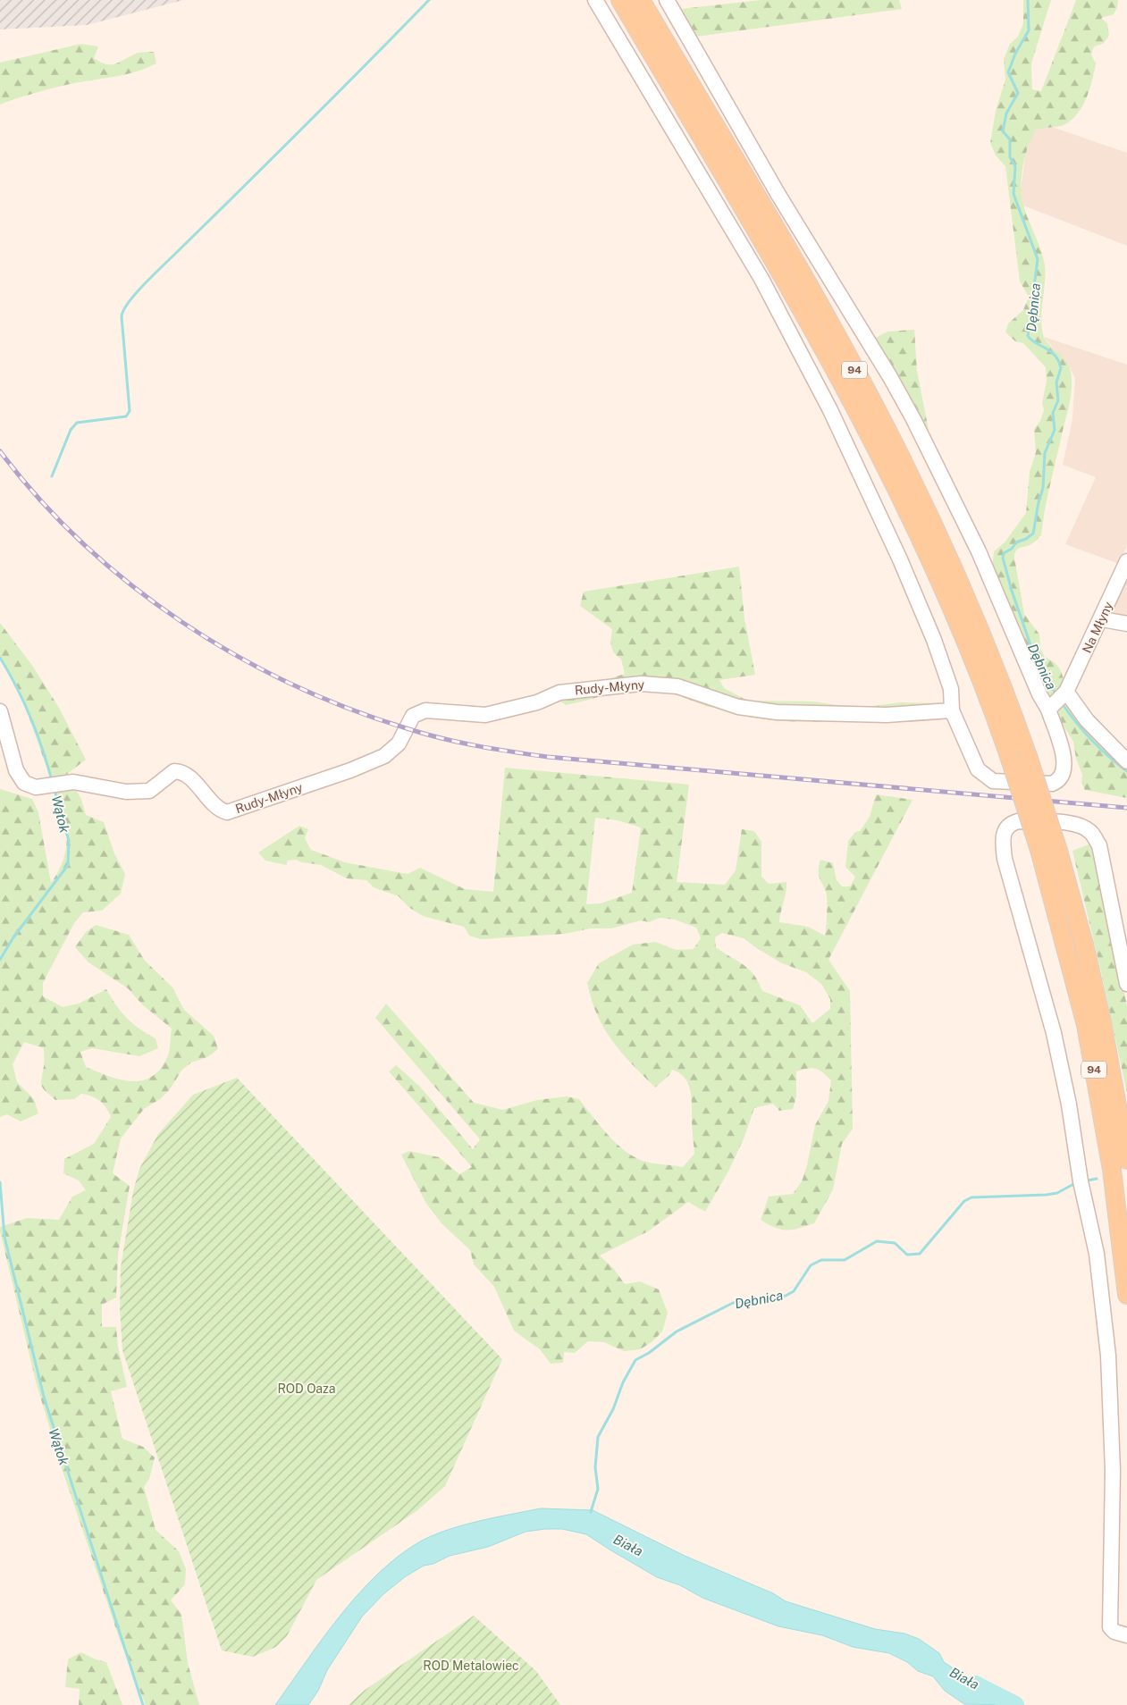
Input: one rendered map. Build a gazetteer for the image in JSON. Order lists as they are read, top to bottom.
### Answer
{
  "streets": {
    "main road": ["94"],
    "street": ["Na Młyny", "Rudy-Młyny"]
  },
  "water": ["Dębnica", "Wątok", "Biała"],
  "parks": ["ROD Oaza", "ROD Metalowiec"]
}
